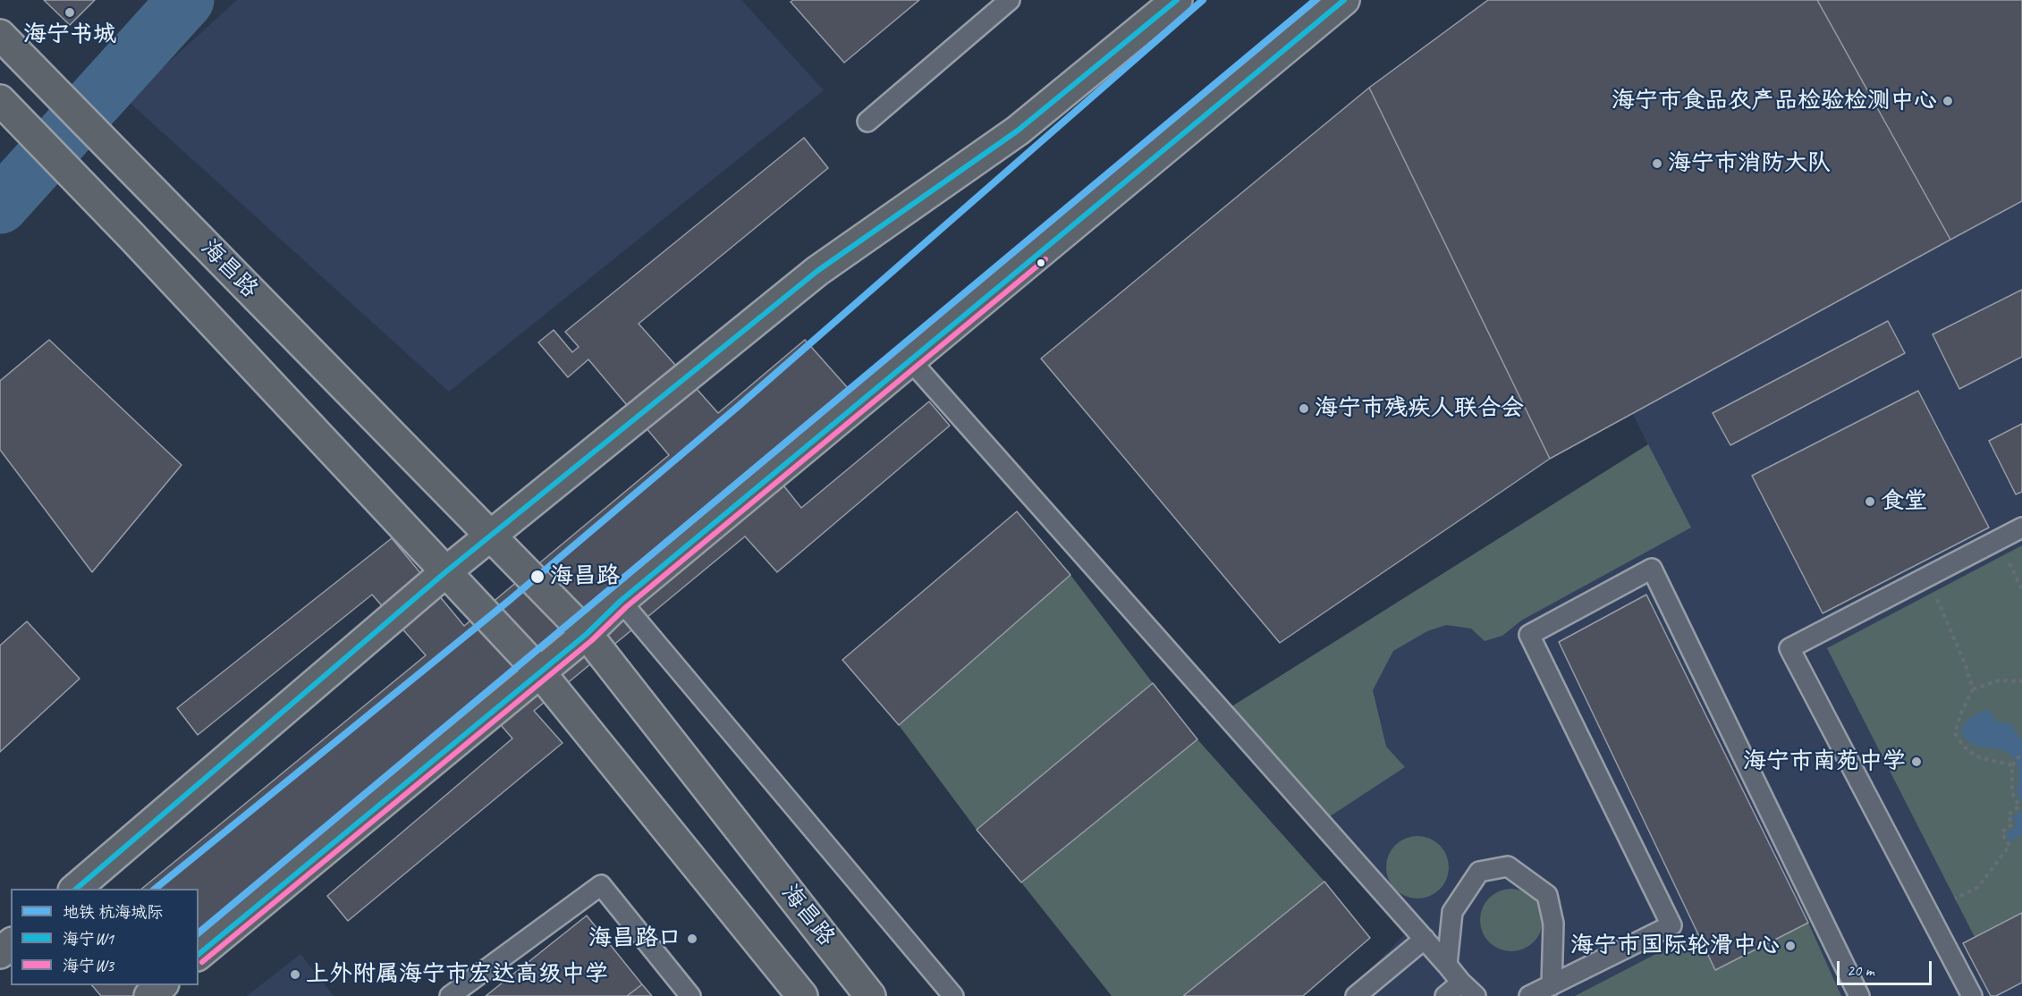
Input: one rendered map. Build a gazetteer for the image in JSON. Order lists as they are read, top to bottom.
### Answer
{
  "streets": {
    "main road": ["海昌路"]
  },
  "places": [
    "海宁书城",
    "海宁市食品农产品检验检测中心",
    "海宁市消防大队",
    "海宁市残疾人联合会",
    "食堂",
    "海昌路",
    "海宁市南苑中学",
    "海昌路口",
    "海宁市国际轮滑中心",
    "上外附属海宁市宏达高级中学"
  ],
  "lines": ["metro line 杭海城际", "transit line 海宁W1", "transit line 海宁W3"],
  "legend": ["地铁 杭海城际", "海宁W1", "海宁W3"],
  "scale_bar": "20 m"
}
